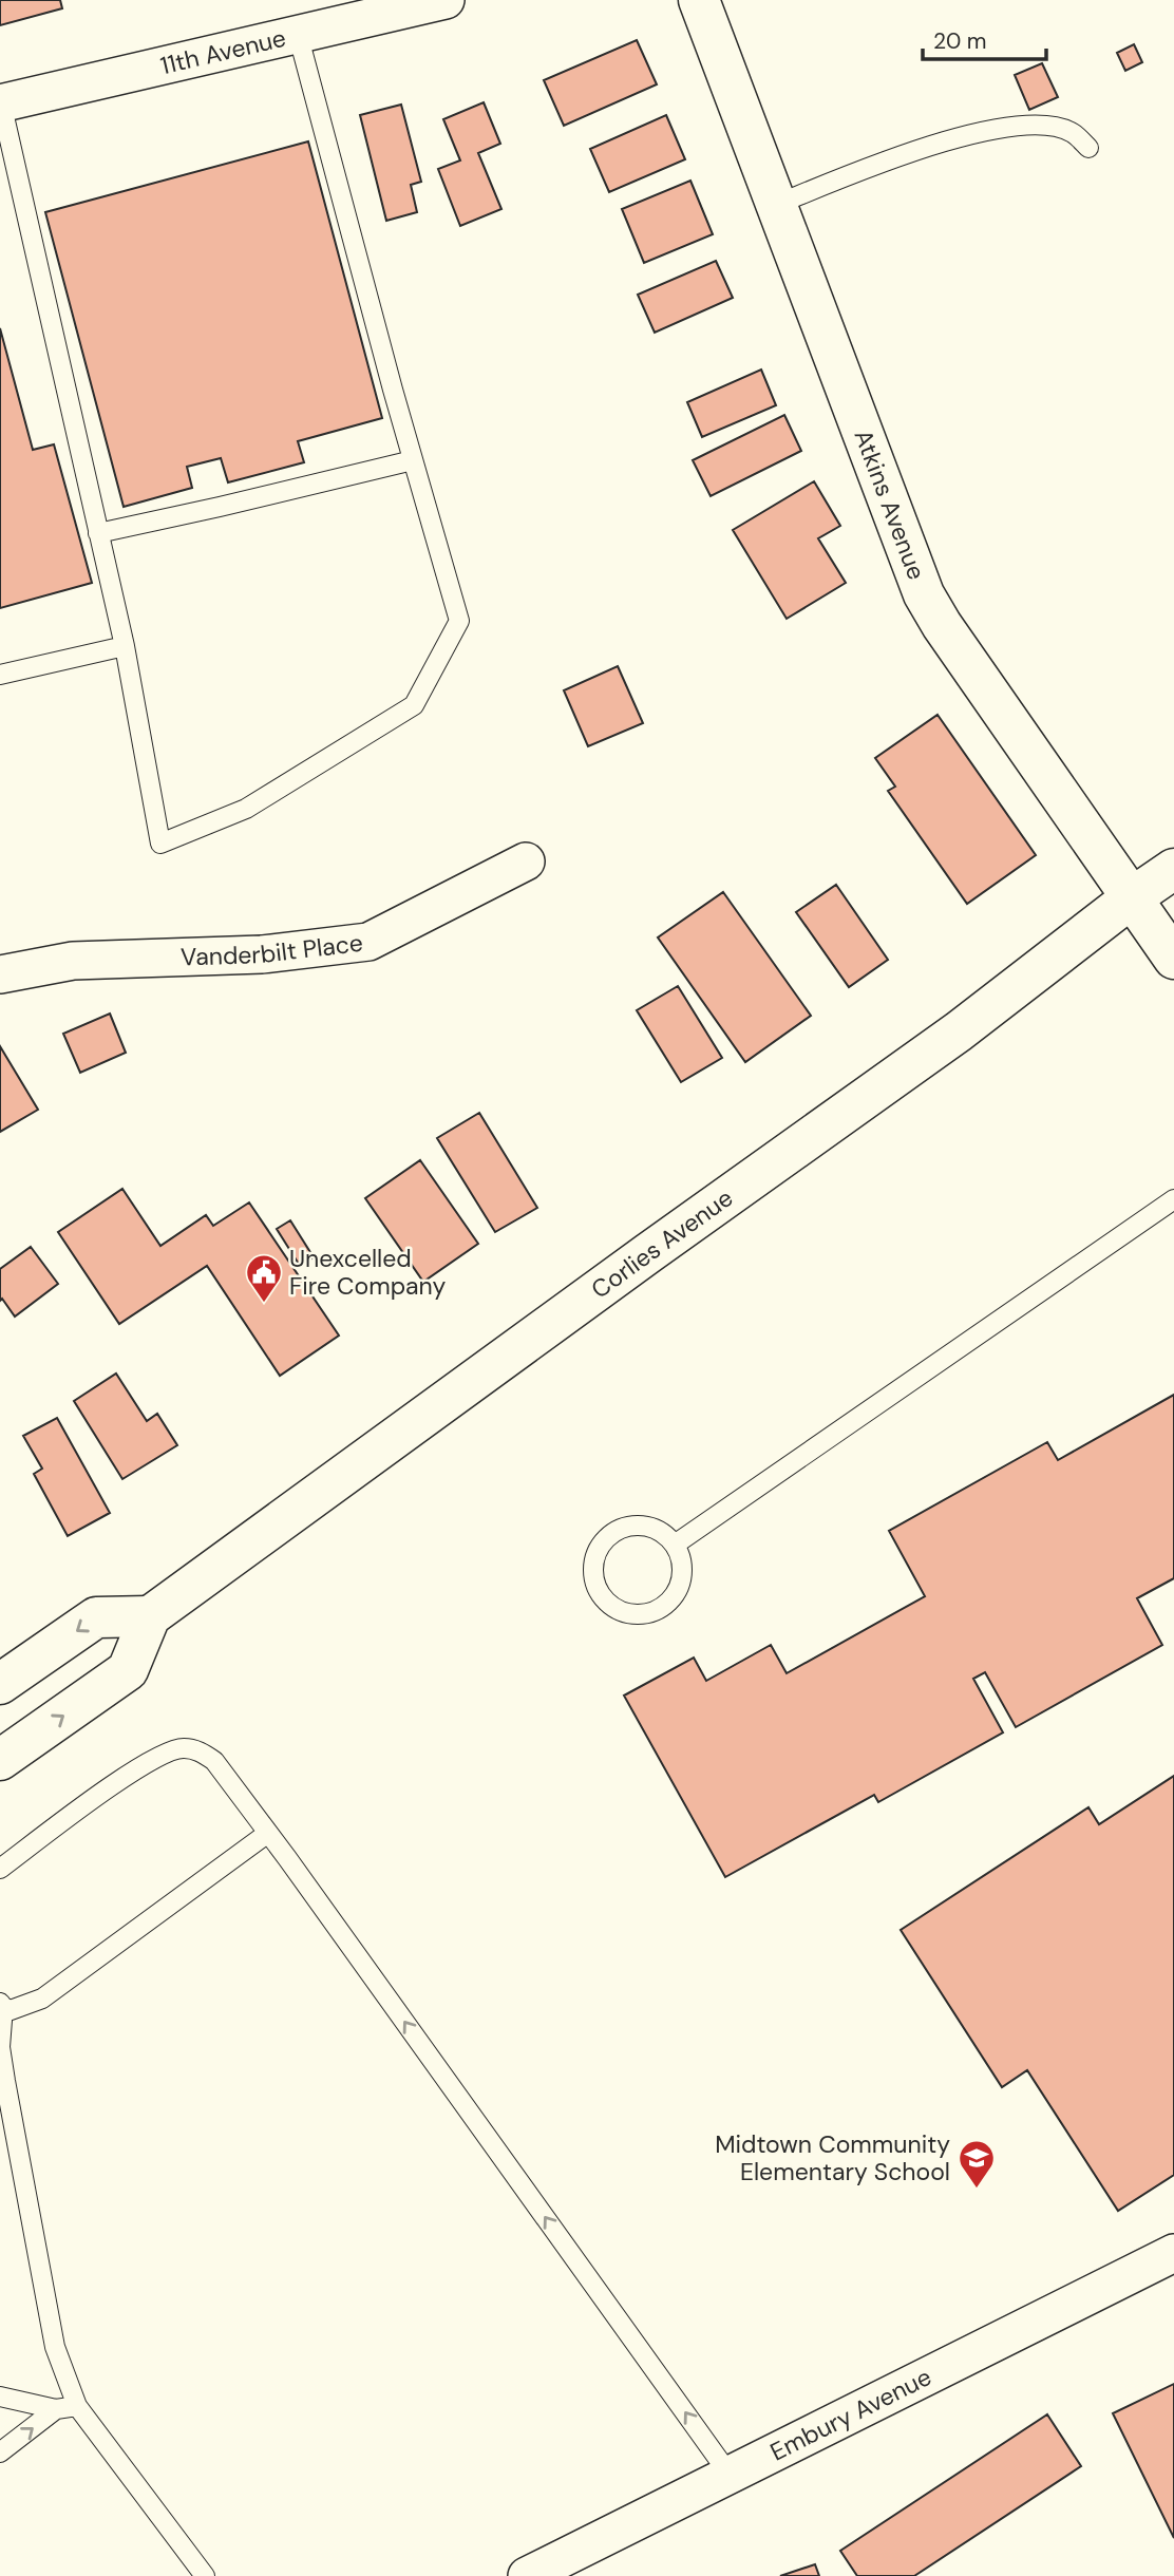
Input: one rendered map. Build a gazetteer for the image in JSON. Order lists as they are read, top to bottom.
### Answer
{
  "streets": {
    "main road": ["Atkins Avenue", "Corlies Avenue"],
    "street": ["11th Avenue", "Vanderbilt Place", "Embury Avenue"]
  },
  "crossings": [
    ["Atkins Avenue", "Corlies Avenue"]
  ],
  "places": {
    "public building": ["Unexcelled Fire Company"],
    "school or university": ["Midtown Community Elementary School"]
  },
  "scale_bar": "20 m"
}
